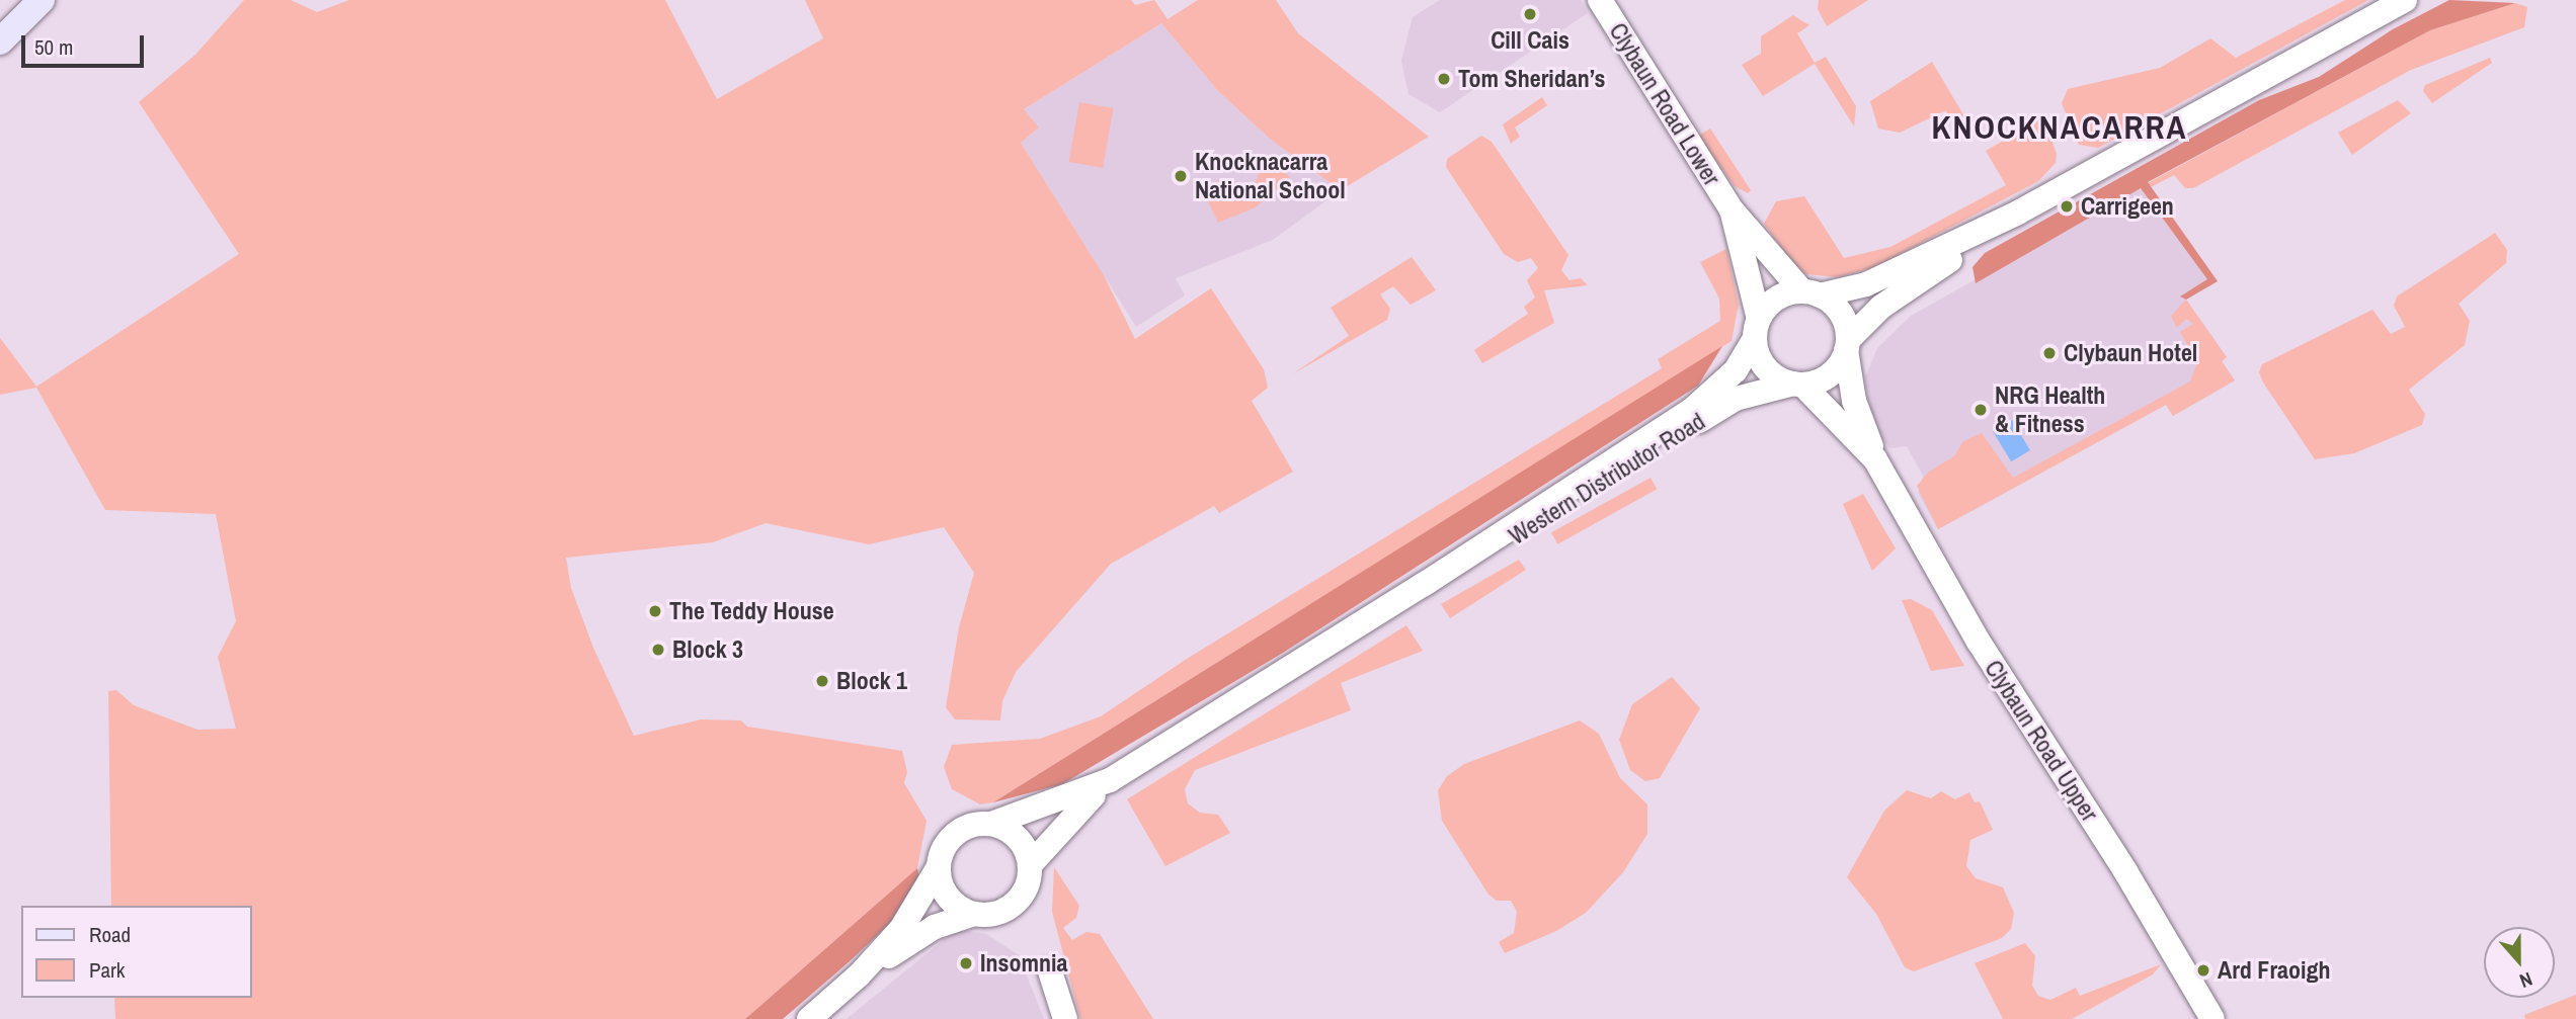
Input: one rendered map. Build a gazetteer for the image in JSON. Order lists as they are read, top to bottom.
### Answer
{
  "streets": {
    "street": ["Clybaun Road Lower", "Western Distributor Road", "Clybaun Road Upper"]
  },
  "crossings": [
    ["Clybaun Road Lower", "Western Distributor Road"],
    ["Clybaun Road Lower", "Clybaun Road Upper"],
    ["Western Distributor Road", "Clybaun Road Upper"]
  ],
  "districts": ["KNOCKNACARRA"],
  "places": [
    "Cill Cais",
    "Tom Sheridan’s",
    "Knocknacarra National School",
    "Carrigeen",
    "Clybaun Hotel",
    "NRG Health & Fitness",
    "The Teddy House",
    "Block 3",
    "Block 1",
    "Insomnia",
    "Ard Fraoigh"
  ],
  "legend": ["Road", "Park"],
  "scale_bar": "50 m",
  "north": "bottom"
}
